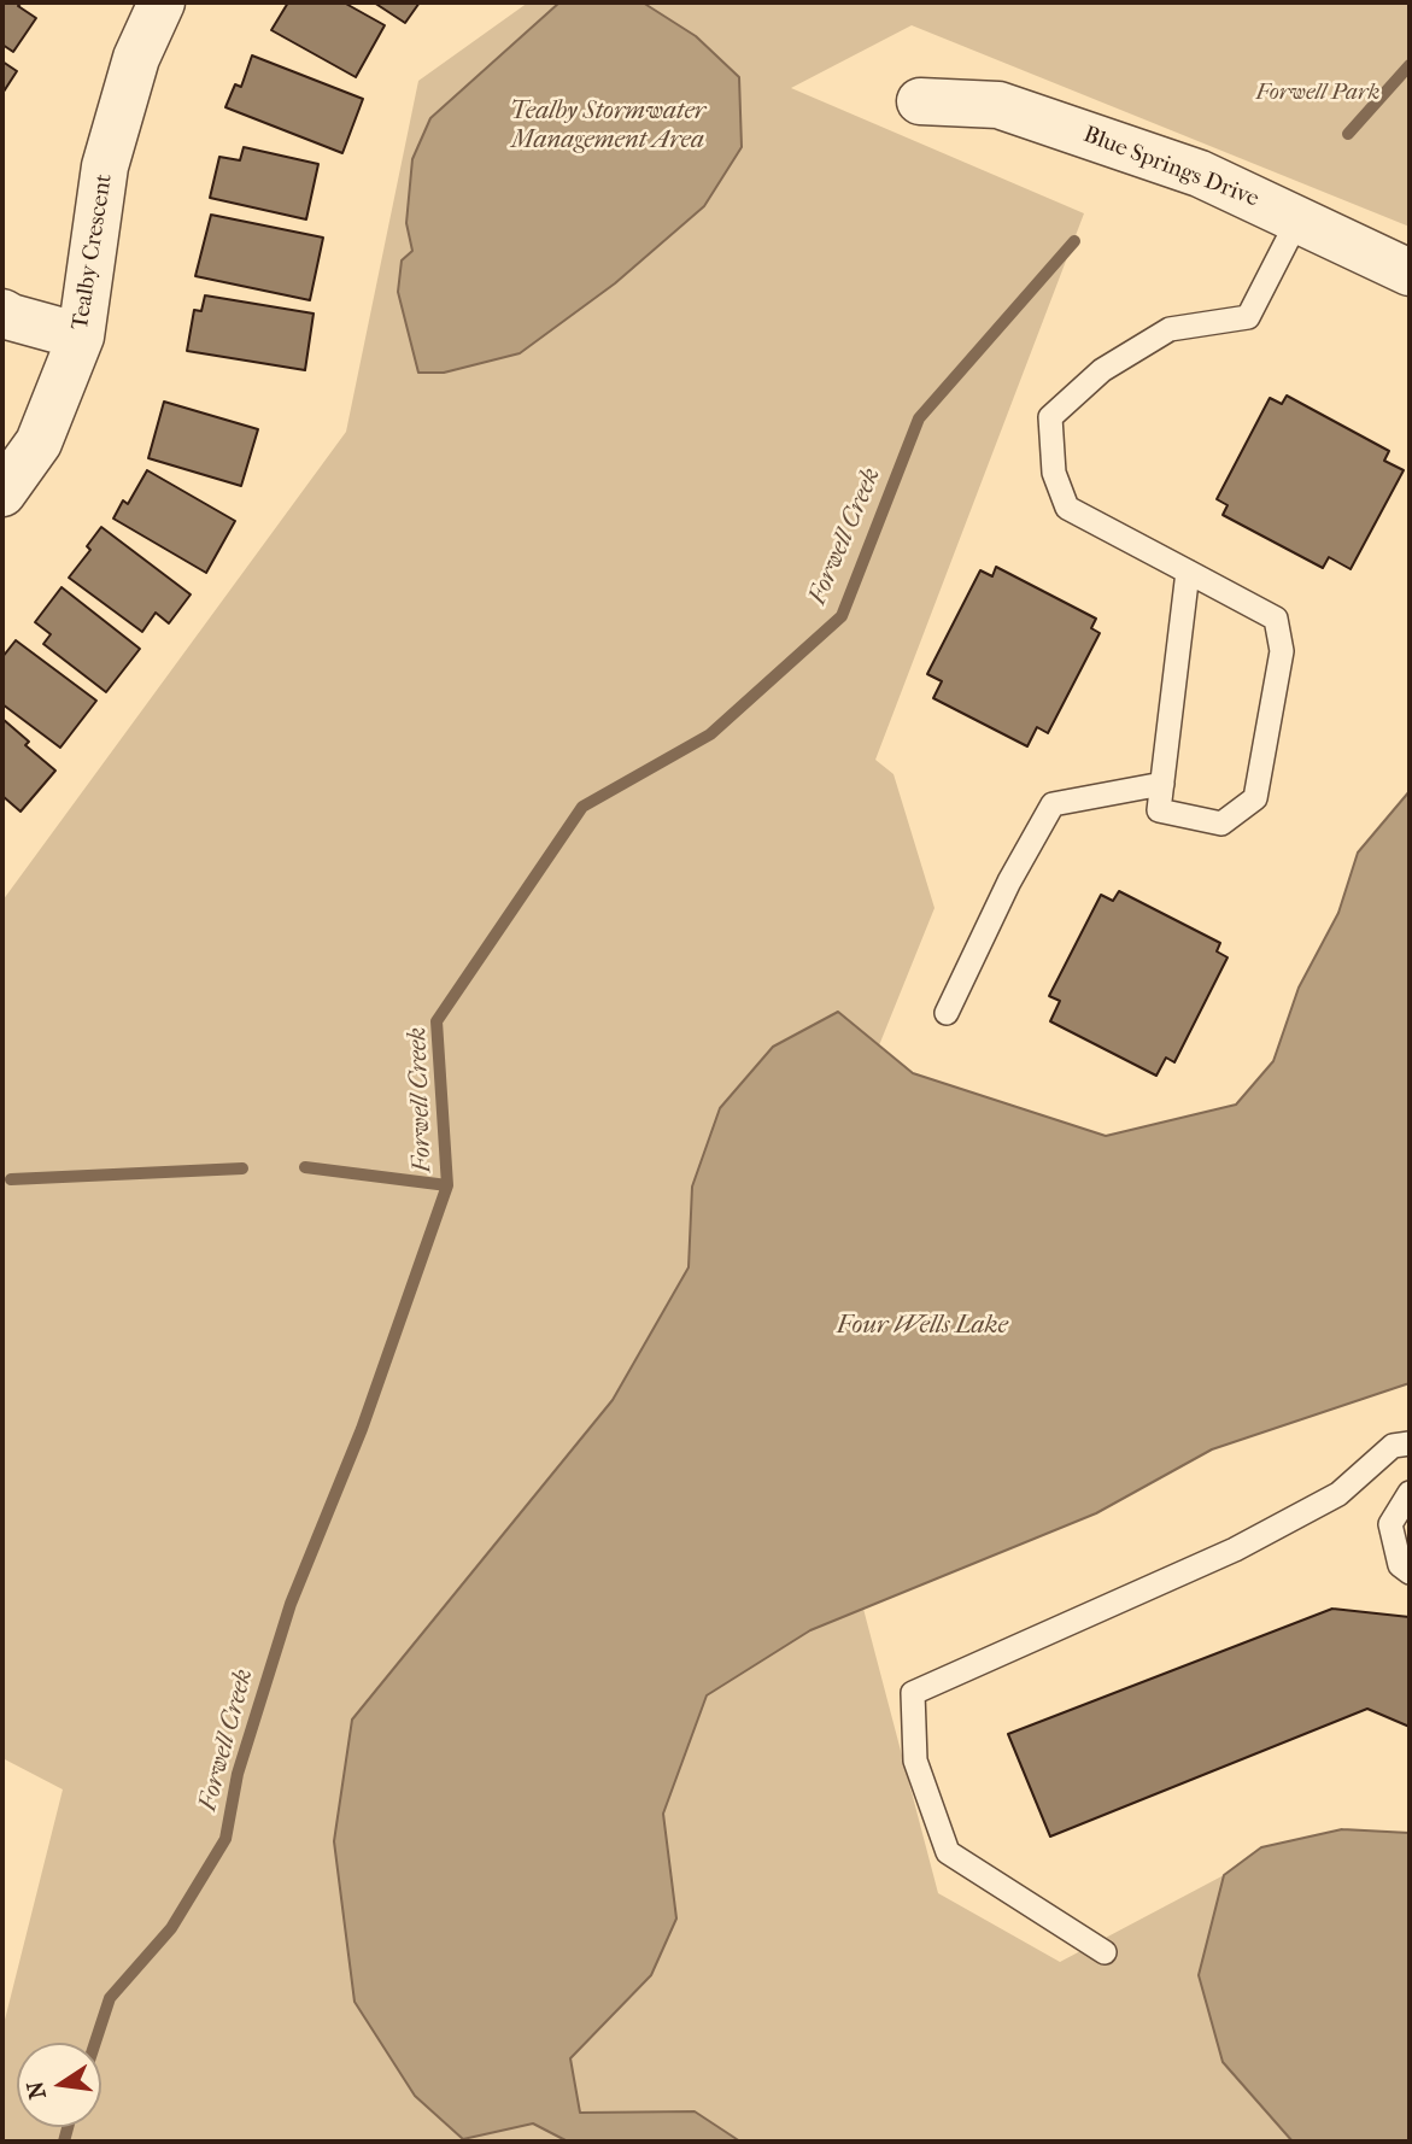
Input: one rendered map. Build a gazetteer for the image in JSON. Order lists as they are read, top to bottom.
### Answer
{
  "streets": {
    "street": ["Blue Springs Drive", "Tealby Crescent"]
  },
  "water": ["Tealby Stormwater Management Area", "Forwell Creek", "Four Wells Lake"],
  "parks": ["Forwell Park"],
  "north": "left"
}
